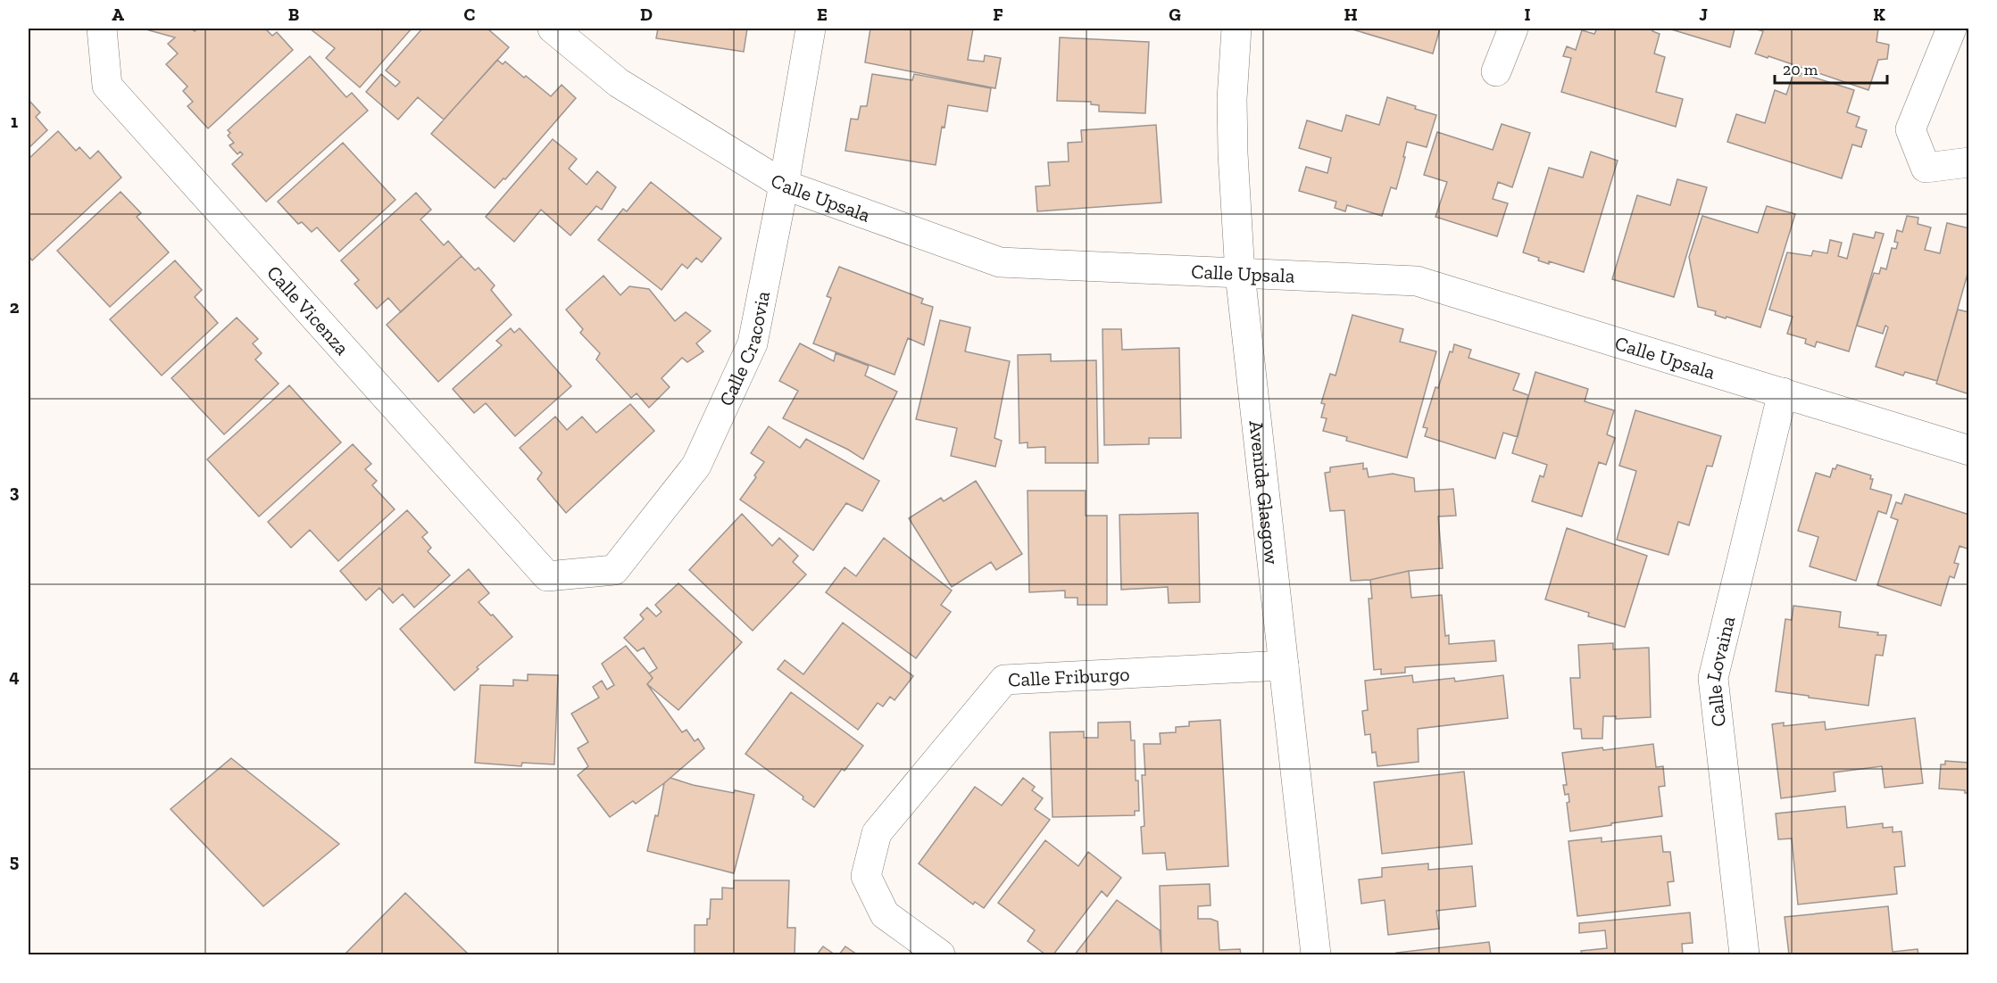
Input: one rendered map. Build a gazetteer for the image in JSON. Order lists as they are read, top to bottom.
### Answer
{
  "streets": {
    "street": [
      "Calle Upsala",
      "Calle Vicenza",
      "Calle Cracovia",
      "Avenida Glasgow",
      "Calle Lovaina",
      "Calle Friburgo"
    ]
  },
  "crossings": [
    ["Calle Upsala", "Calle Cracovia"],
    ["Calle Upsala", "Avenida Glasgow"],
    ["Calle Upsala", "Calle Lovaina"],
    ["Calle Vicenza", "Calle Cracovia"],
    ["Avenida Glasgow", "Calle Friburgo"]
  ],
  "scale_bar": "20 m",
  "grid": {
    "columns": [
      "A",
      "B",
      "C",
      "D",
      "E",
      "F",
      "G",
      "H",
      "I",
      "J",
      "K"
    ],
    "rows": [
      "1",
      "2",
      "3",
      "4",
      "5"
    ]
  }
}
